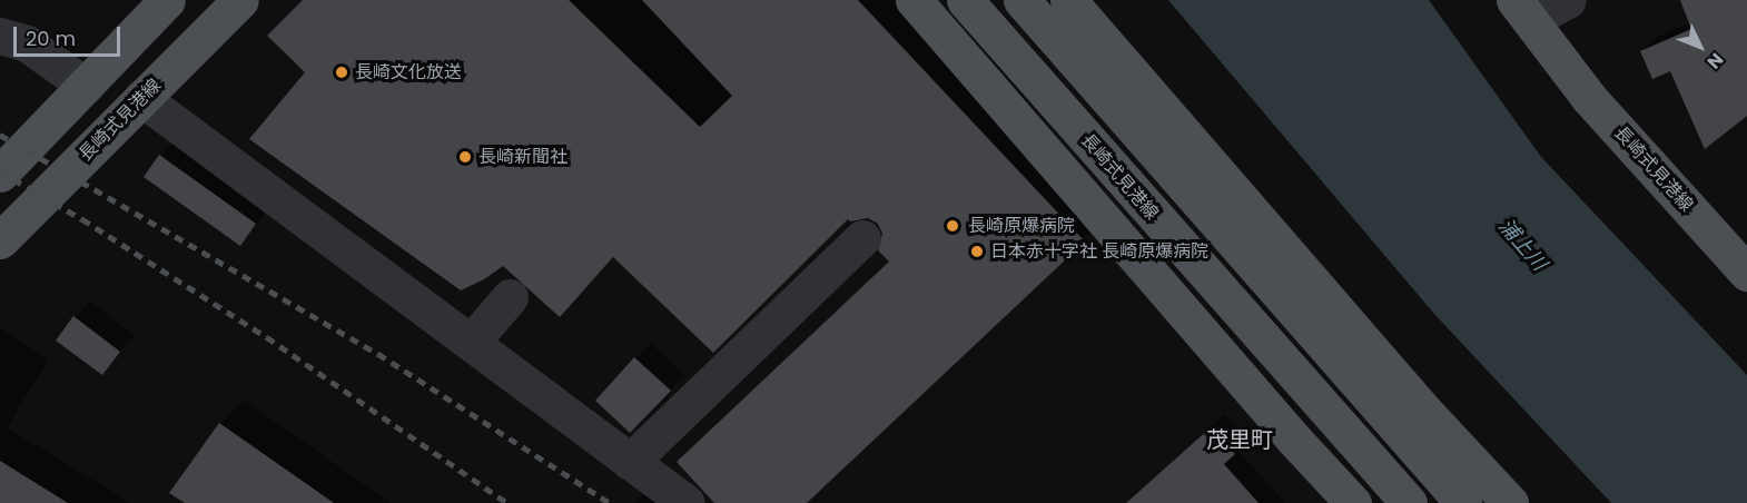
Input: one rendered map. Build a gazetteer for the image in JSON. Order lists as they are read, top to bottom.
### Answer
{
  "streets": {
    "main road": ["長崎式見港線"]
  },
  "districts": ["茂里町"],
  "water": ["浦上川"],
  "places": [
    "長崎文化放送",
    "長崎新聞社",
    "長崎原爆病院",
    "日本赤十字社 長崎原爆病院"
  ],
  "scale_bar": "20 m",
  "north": "bottom right"
}
